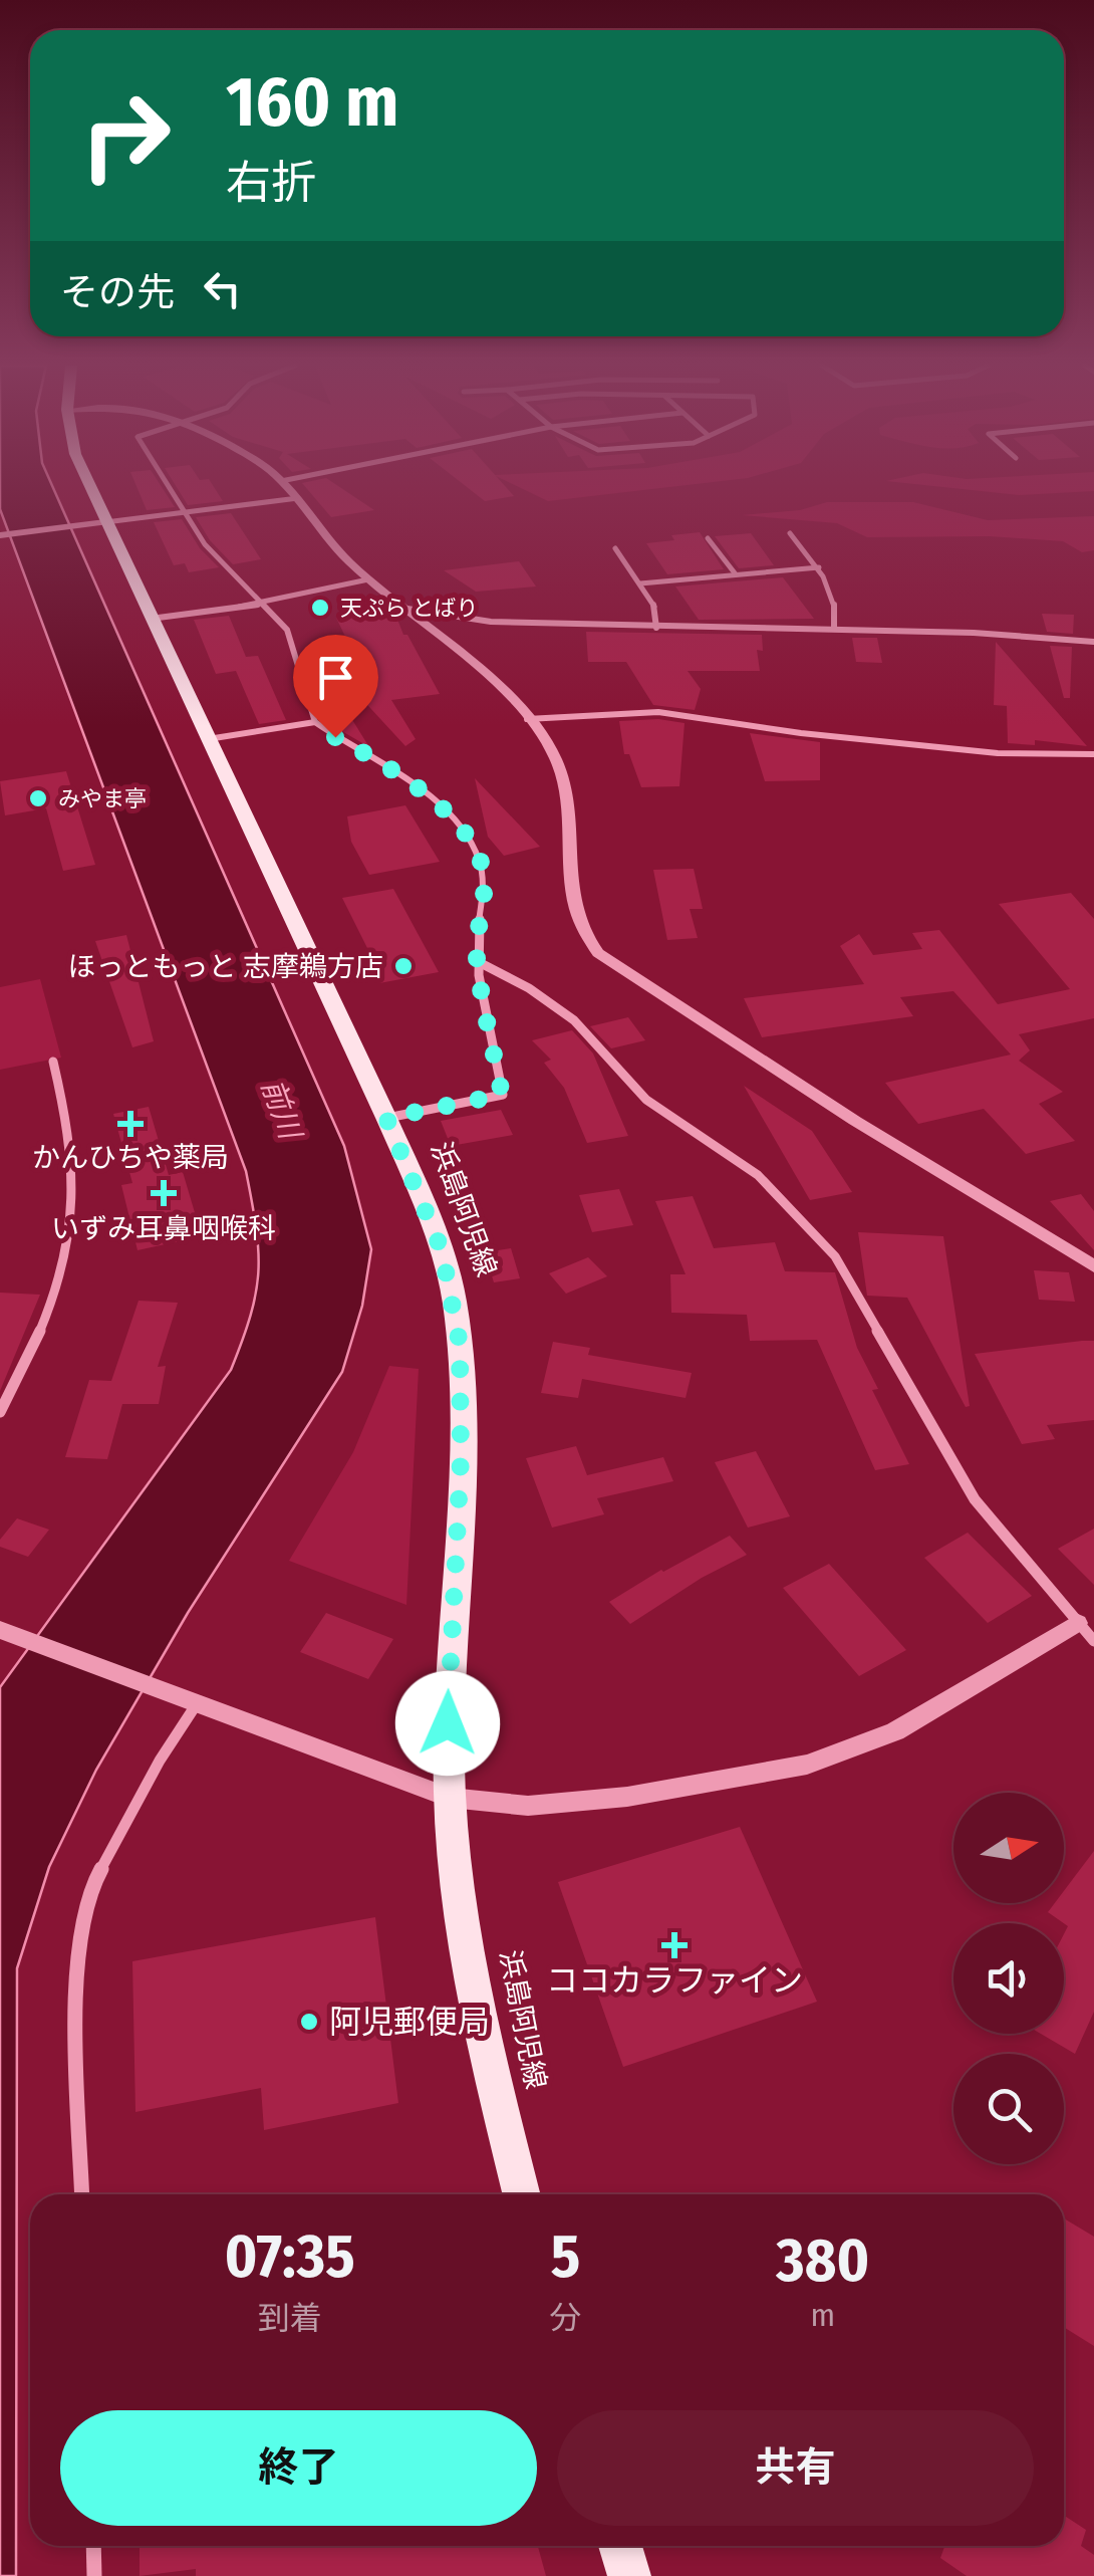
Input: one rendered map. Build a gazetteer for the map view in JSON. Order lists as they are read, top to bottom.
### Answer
{
  "streets": {
    "main road": ["浜島阿児線"]
  },
  "water": ["前川"],
  "places": {
    "other": [
      "天ぷら とばり",
      "みやま亭",
      "ほっともっと 志摩鵜方店",
      "阿児郵便局"
    ],
    "health": ["かんひちや薬局", "いずみ耳鼻咽喉科", "ココカラファイン"]
  },
  "north": "right",
  "page": {
    "turn": ["160 m", "右折"],
    "then": "その先",
    "eta": [
      "07:35",
      "到着",
      "5",
      "分",
      "380",
      "m"
    ],
    "buttons": ["終了", "共有"]
  }
}
